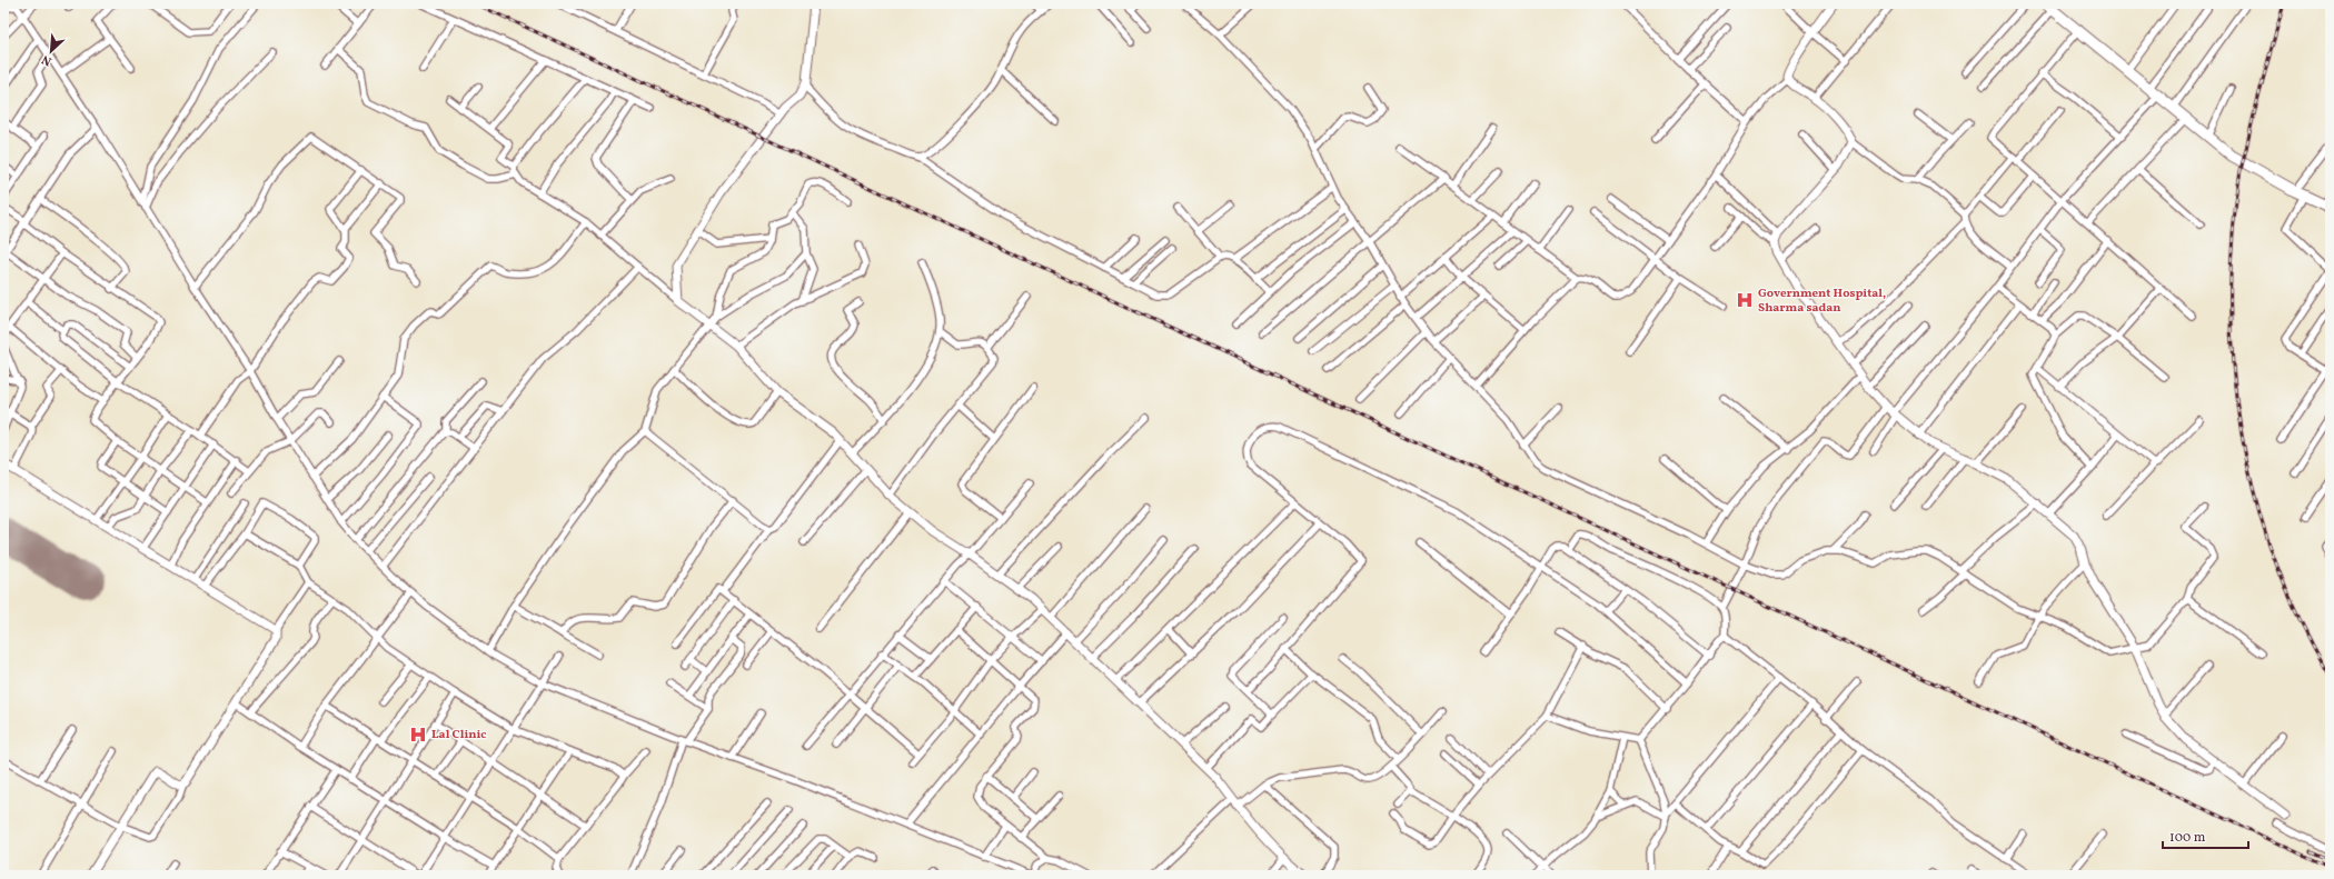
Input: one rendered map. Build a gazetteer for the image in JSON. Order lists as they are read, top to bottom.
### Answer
{
  "places": {
    "hospital": ["Government Hospital, Sharma sadan", "Lal Clinic"]
  },
  "scale_bar": "100 m",
  "north": "bottom left"
}
